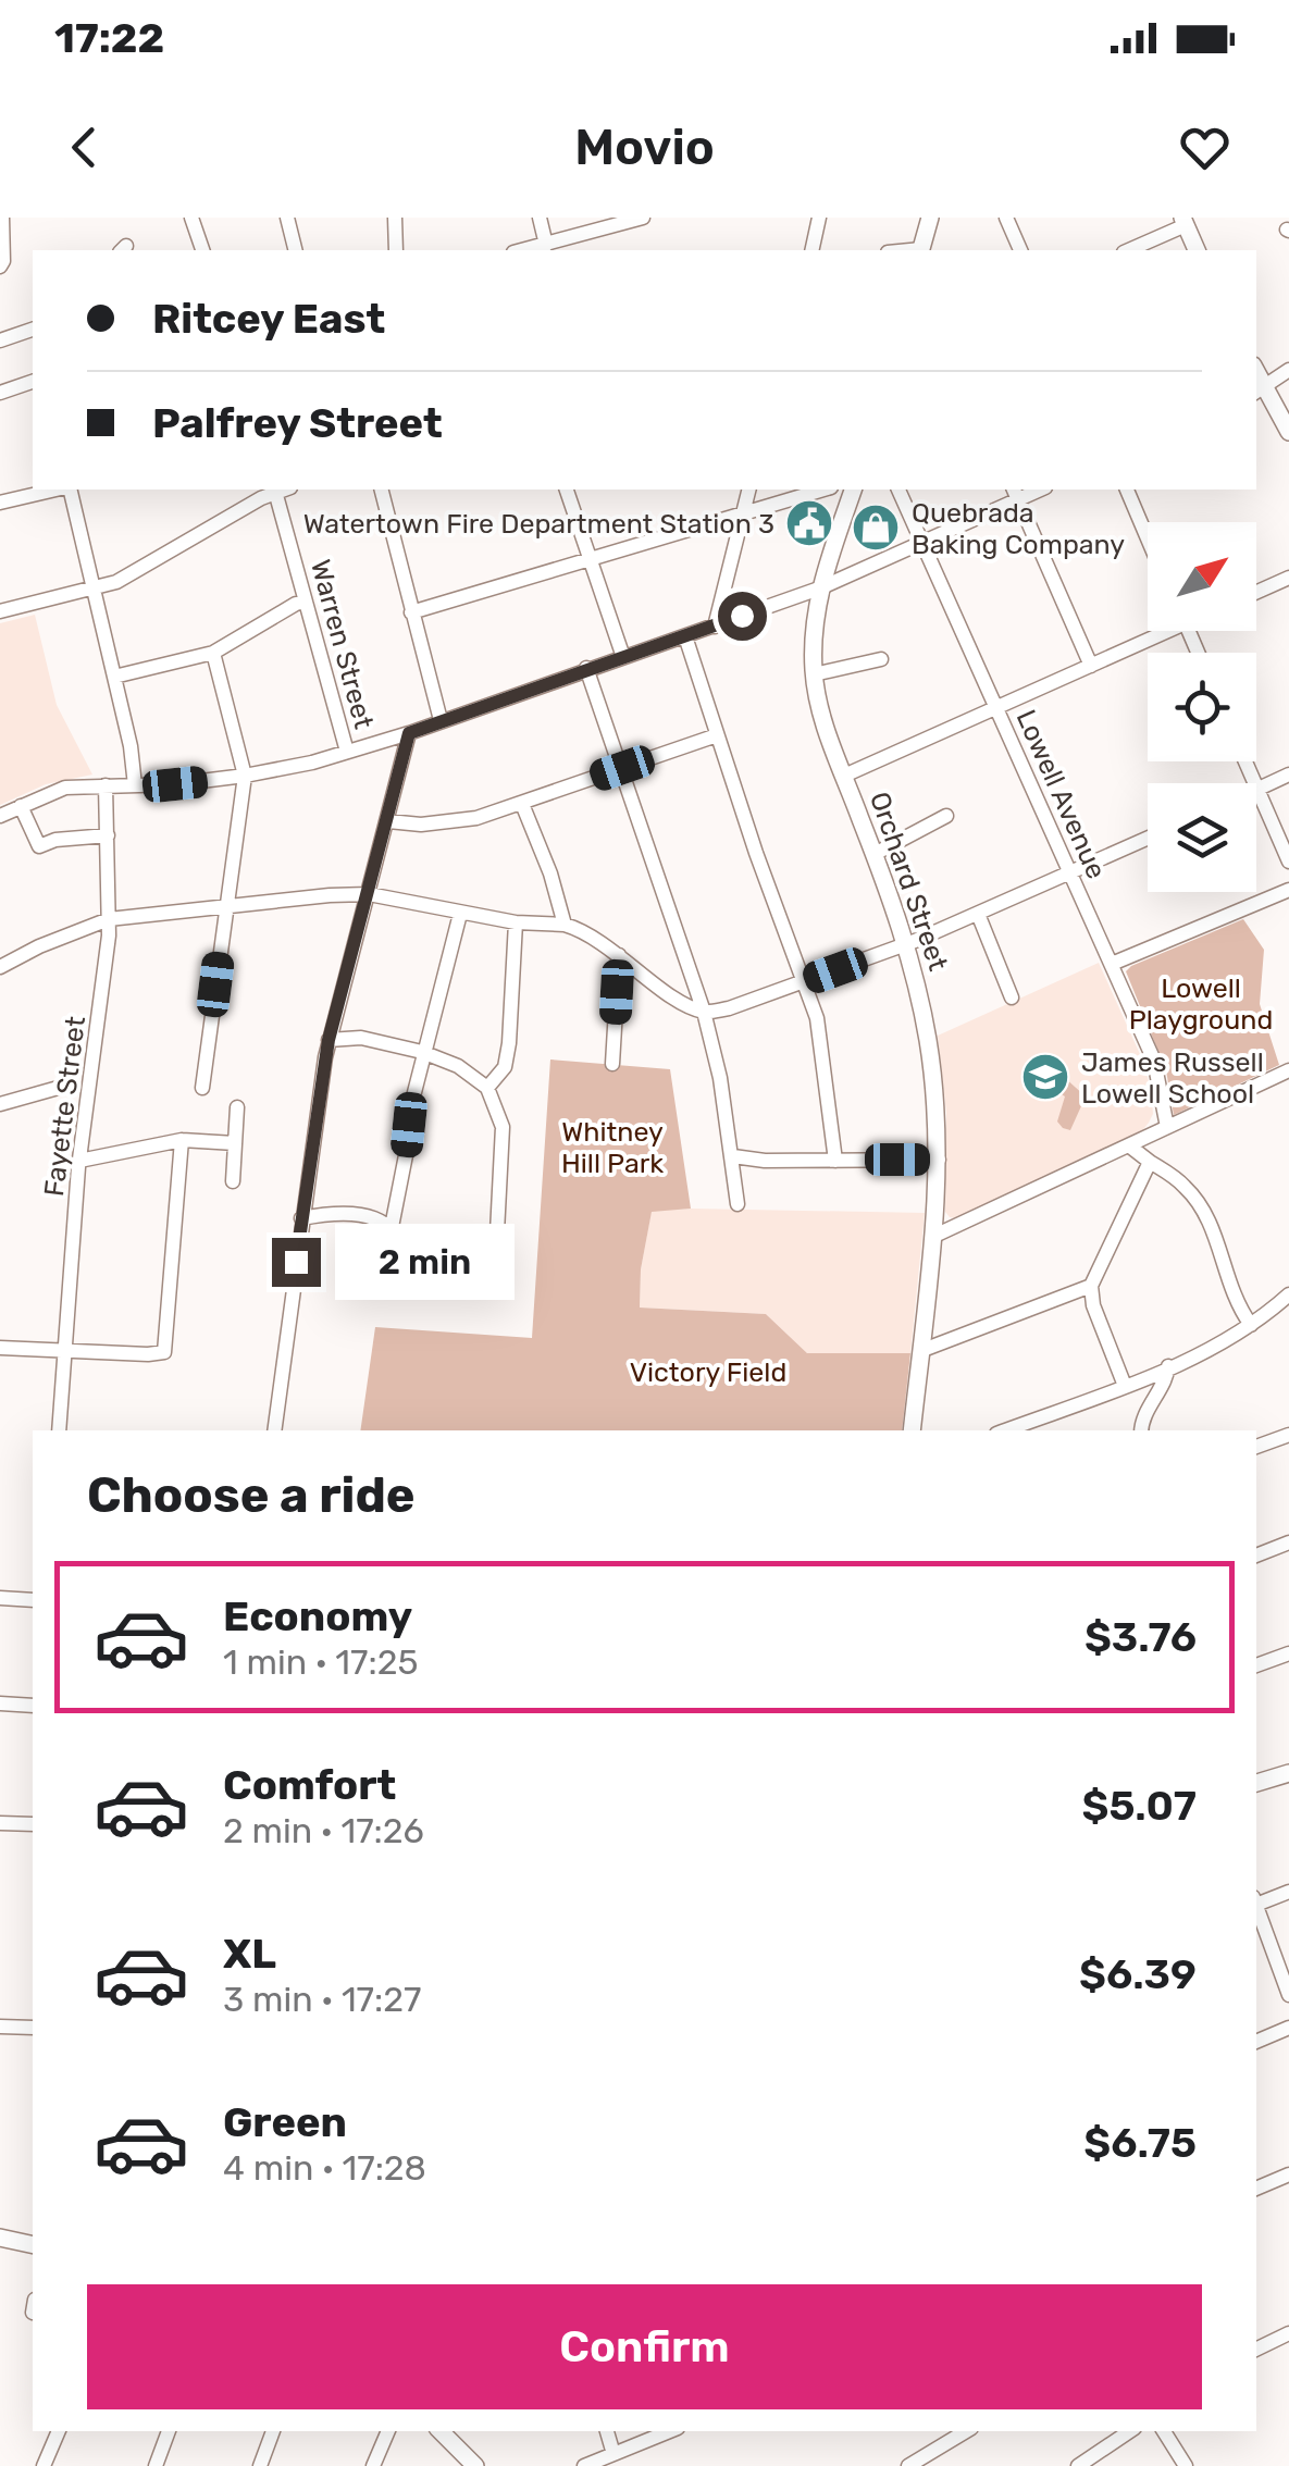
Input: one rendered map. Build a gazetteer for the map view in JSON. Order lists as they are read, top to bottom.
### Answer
{
  "streets": {
    "main road": ["Orchard Street"],
    "street": ["Warren Street", "Lowell Avenue", "Fayette Street"]
  },
  "parks": ["Lowell Playground", "Whitney Hill Park", "Victory Field"],
  "places": {
    "public building": ["Watertown Fire Department Station 3"],
    "shop": ["Quebrada Baking Company"],
    "school or university": ["James Russell Lowell School"]
  },
  "north": "top right",
  "page": {
    "status": "17:22",
    "header": "Movio",
    "banner": ["Ritcey East", "Palfrey Street"],
    "bubble": "2 min",
    "heading": "Choose a ride",
    "list": [
      {
        "name": "Economy",
        "note": "1 min · 17:25",
        "value": "$3.76"
      },
      {
        "name": "Comfort",
        "note": "2 min · 17:26",
        "value": "$5.07"
      },
      {
        "name": "XL",
        "note": "3 min · 17:27",
        "value": "$6.39"
      },
      {
        "name": "Green",
        "note": "4 min · 17:28",
        "value": "$6.75"
      }
    ],
    "buttons": "Confirm"
  }
}
